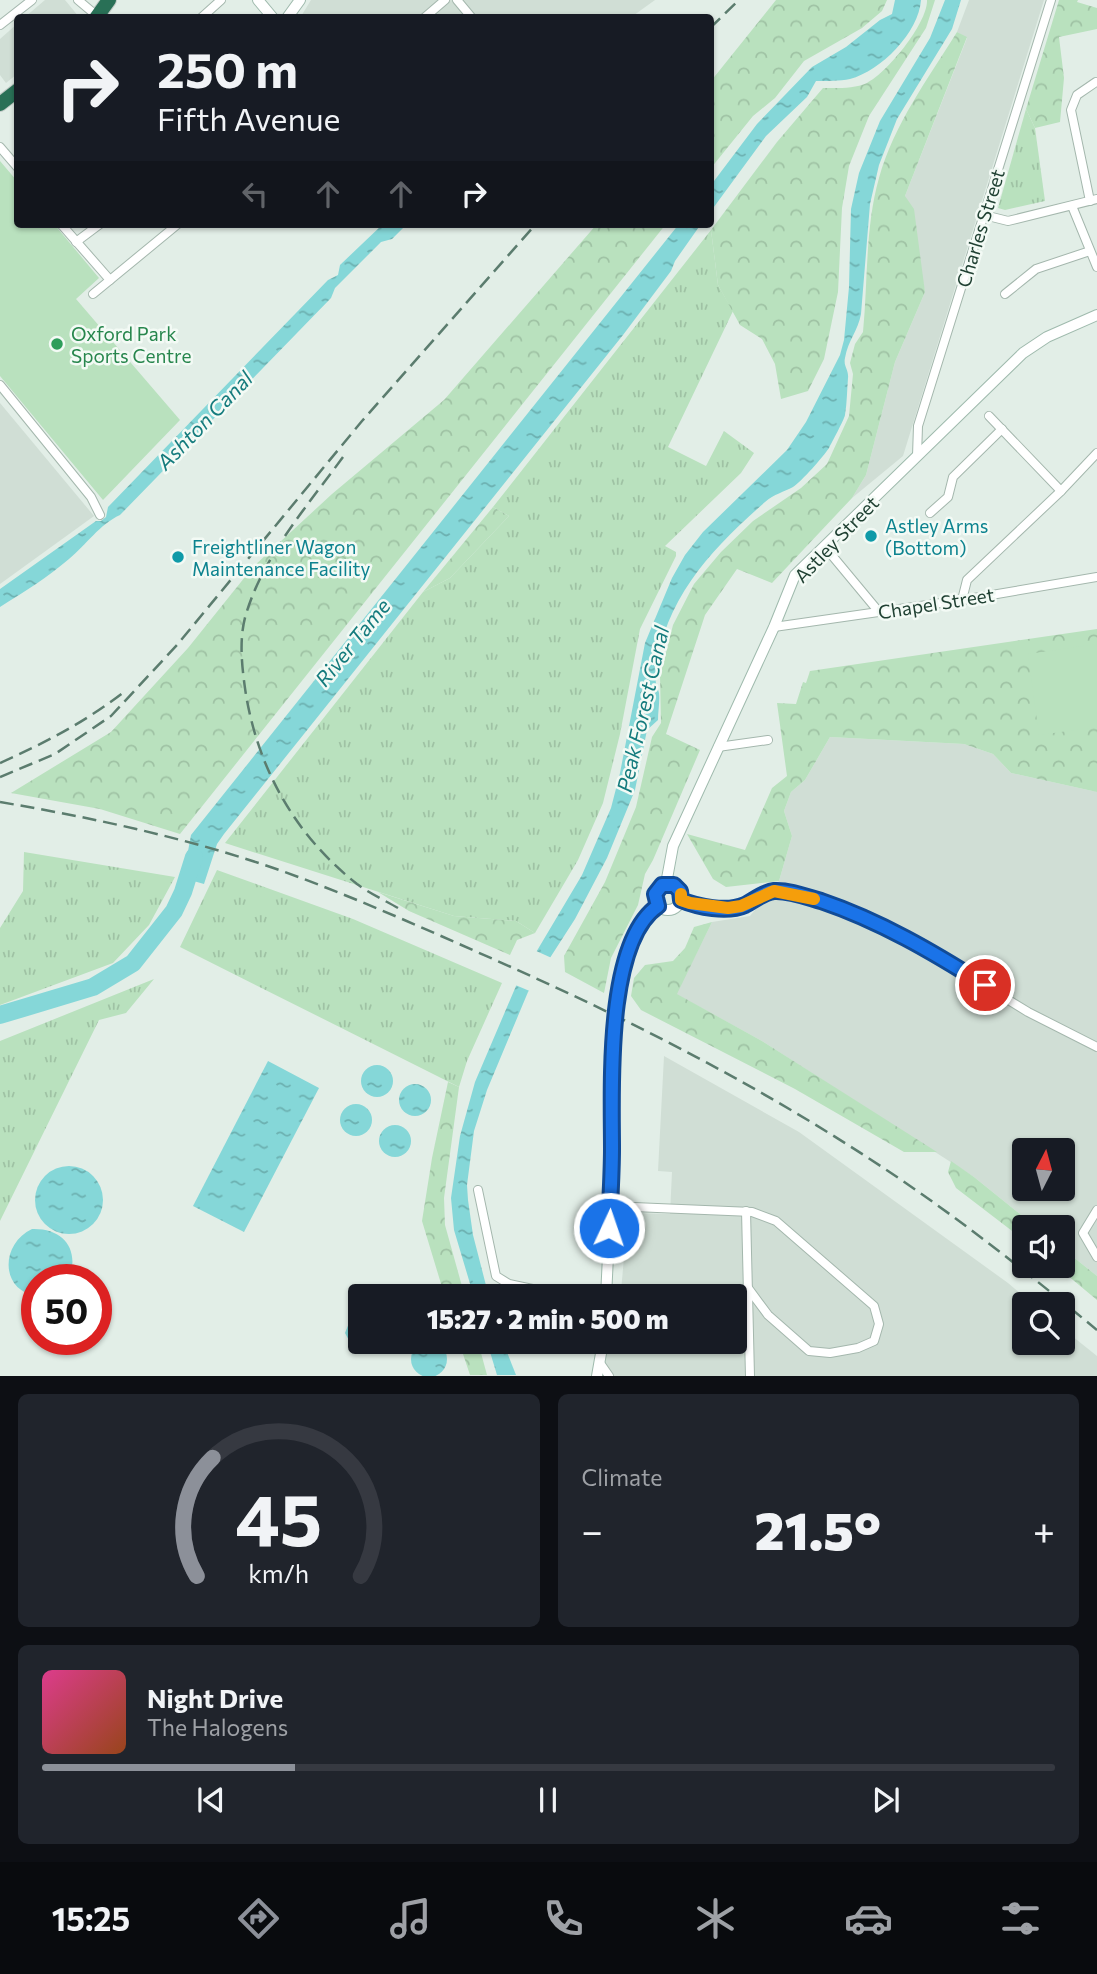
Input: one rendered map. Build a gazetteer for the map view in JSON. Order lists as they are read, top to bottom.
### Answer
{
  "streets": {
    "main road": ["Astley Street"],
    "street": ["Charles Street", "Chapel Street"]
  },
  "crossings": [
    ["Charles Street", "Astley Street"],
    ["Astley Street", "Chapel Street"]
  ],
  "water": ["Ashton Canal", "River Tame", "Peak Forest Canal"],
  "places": ["Oxford Park Sports Centre", "Astley Arms (Bottom)", "Freightliner Wagon Maintenance Facility"],
  "north": "top",
  "page": {
    "turn": ["250 m", "Fifth Avenue"],
    "limit": "50",
    "trip": "15:27 · 2 min · 500 m",
    "tile": "Climate",
    "heat": ["−", "21.5°", "+"],
    "song": ["Night Drive", "The Halogens"],
    "tabs": "15:25",
    "gauge": ["45", "km/h"]
  }
}
